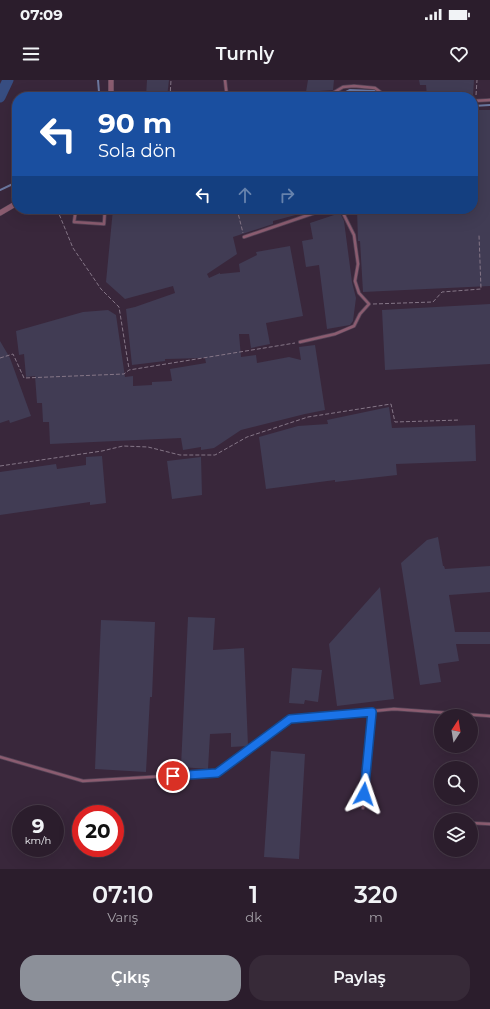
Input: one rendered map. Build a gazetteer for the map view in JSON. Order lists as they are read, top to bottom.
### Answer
{
  "north": "top",
  "page": {
    "status": "07:09",
    "header": "Turnly",
    "turn": ["90 m", "Sola dön"],
    "speed": "9 km/h",
    "limit": "20",
    "eta": [
      "07:10",
      "Varış",
      "1",
      "dk",
      "320",
      "m"
    ],
    "buttons": ["Çıkış", "Paylaş"]
  }
}
